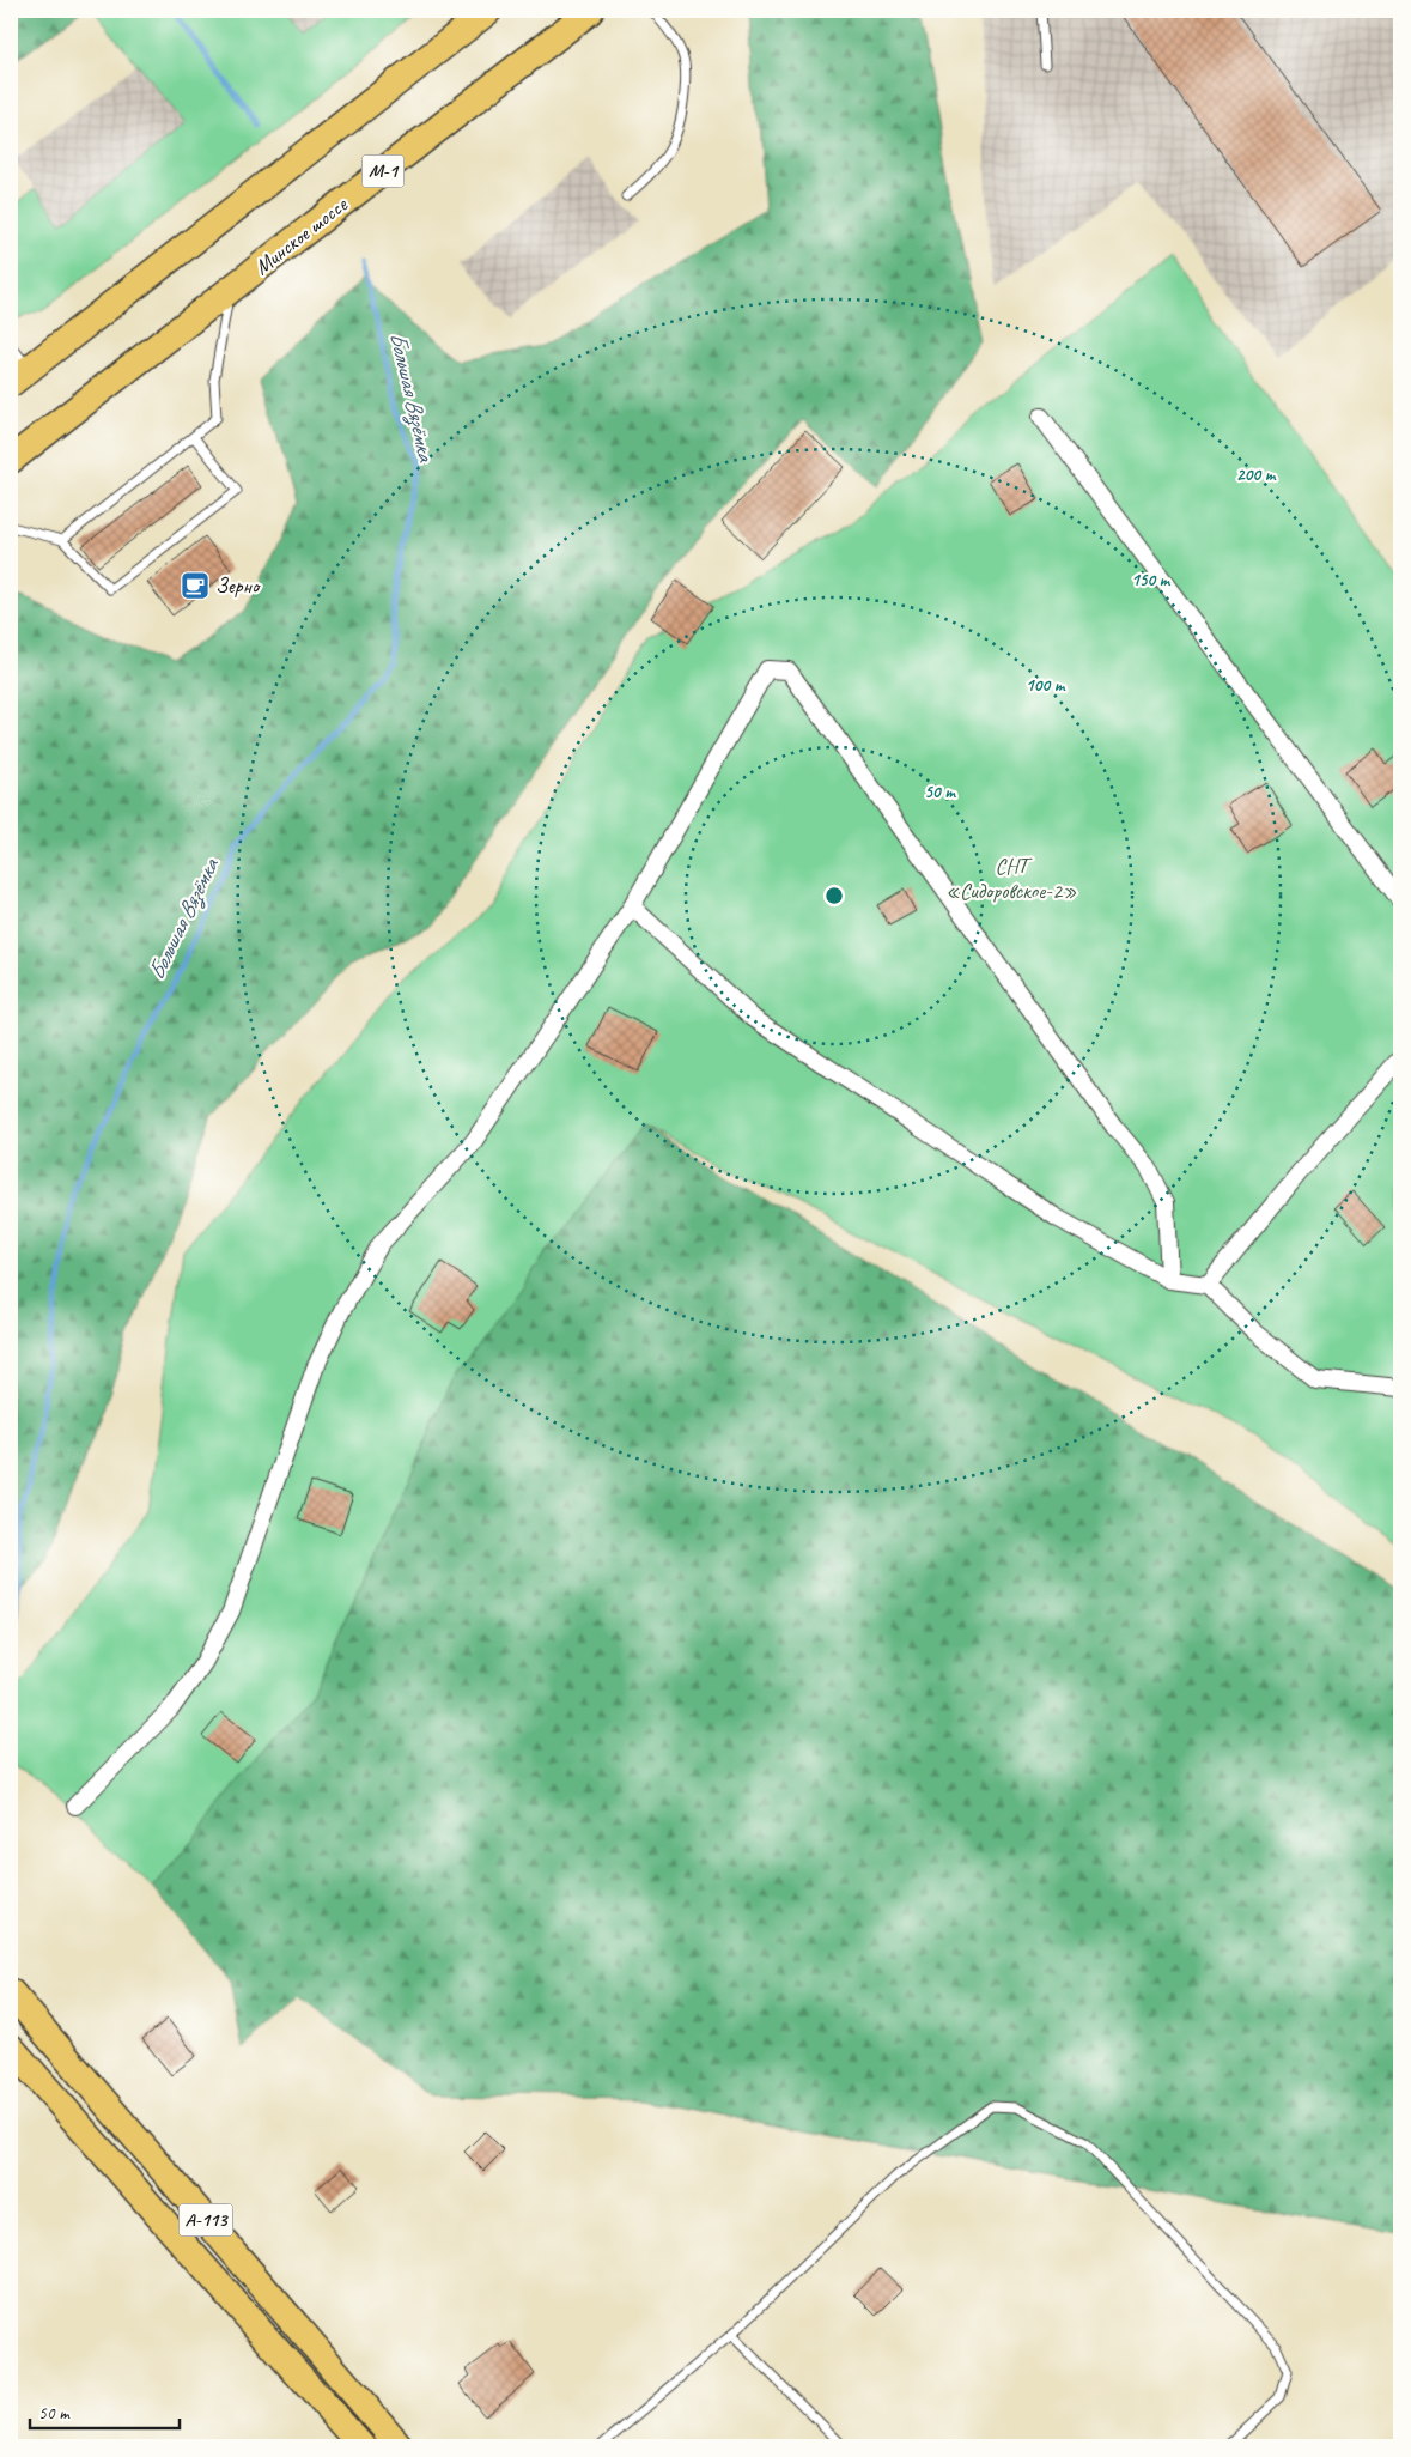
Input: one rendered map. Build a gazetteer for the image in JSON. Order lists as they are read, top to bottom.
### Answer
{
  "streets": {
    "highway": ["М-1", "Минское шоссе", "А-113"]
  },
  "water": ["Большая Вязёмка"],
  "parks": ["СНТ «Сидоровское-2»"],
  "places": {
    "cafe": ["Зерно"]
  },
  "scale_bar": "50 m",
  "rings": [
    "200 m",
    "150 m",
    "100 m",
    "50 m"
  ]
}
